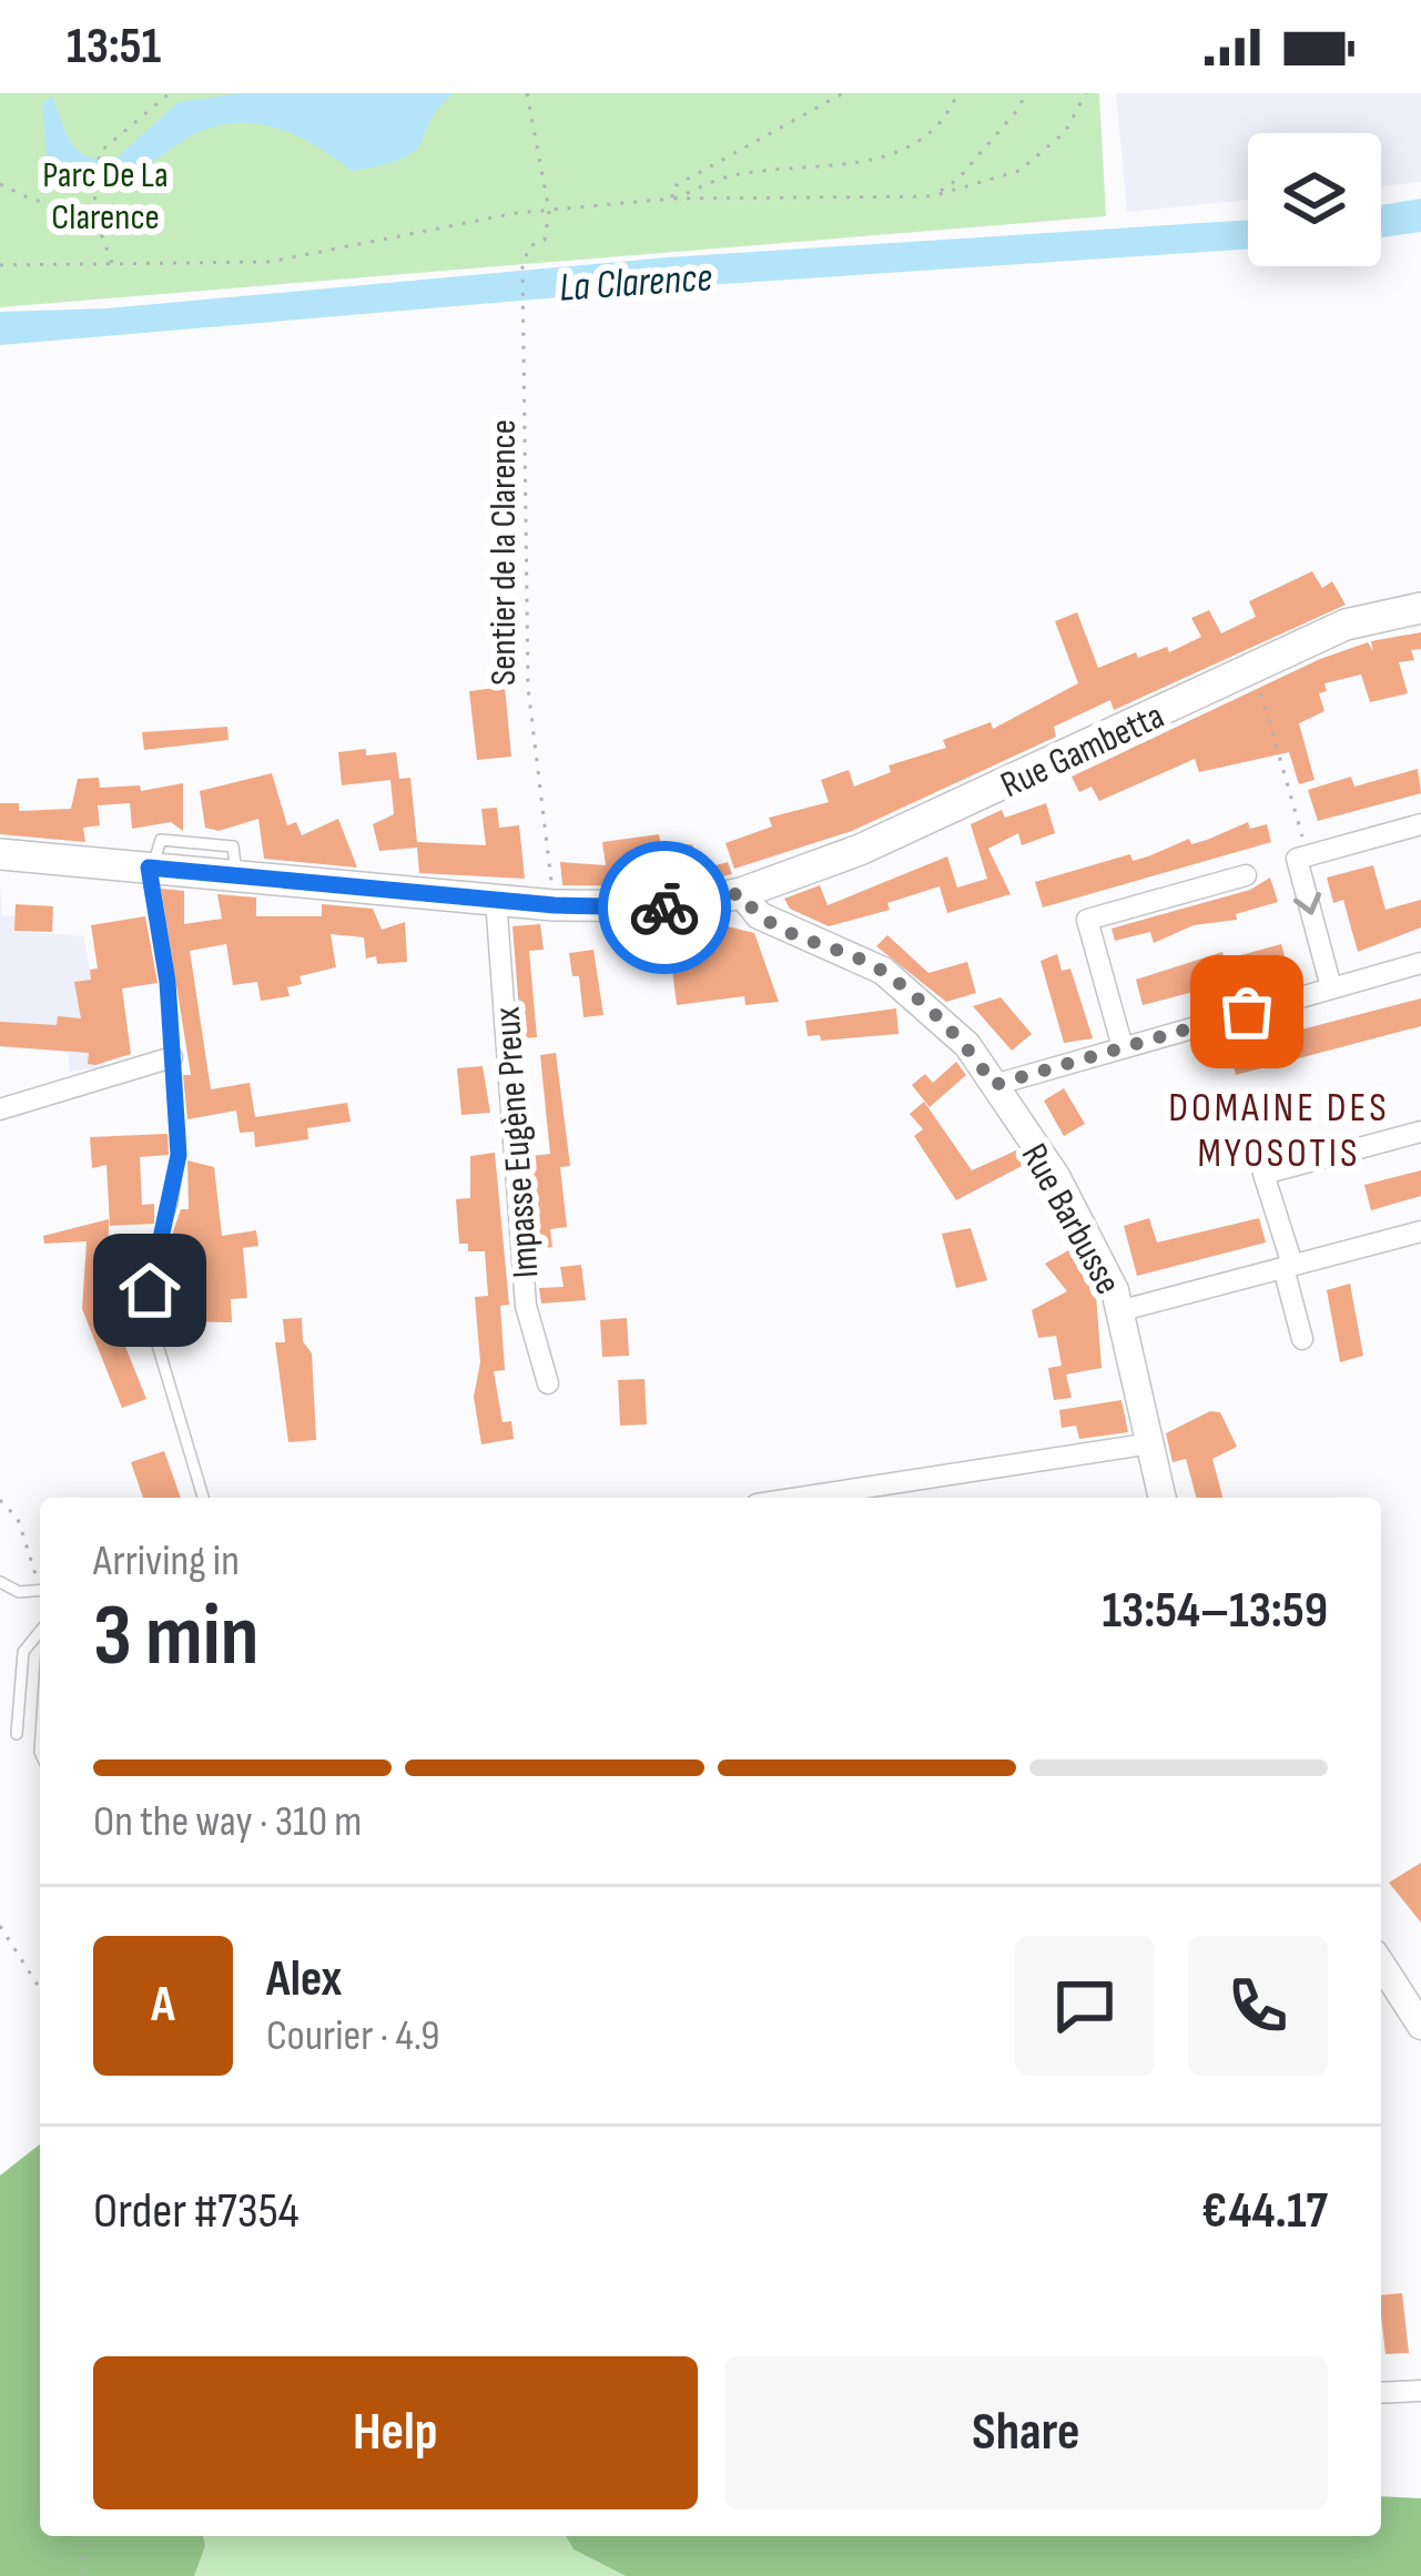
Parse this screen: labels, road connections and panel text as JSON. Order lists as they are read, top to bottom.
{
  "streets": {
    "main road": ["Rue Gambetta"],
    "street": ["Impasse Eugène Preux", "Rue Barbusse"],
    "path": ["Sentier de la Clarence"]
  },
  "crossings": [
    ["Sentier de la Clarence", "Rue Gambetta"],
    ["Rue Gambetta", "Impasse Eugène Preux"],
    ["Rue Gambetta", "Rue Barbusse"]
  ],
  "districts": ["DOMAINE DES MYOSOTIS"],
  "water": ["La Clarence"],
  "parks": ["Parc De La Clarence"],
  "page": {
    "status": "13:51",
    "heading": ["3 min", "Arriving in", "13:54–13:59"],
    "panel": [
      "Alex",
      "Courier · 4.9",
      "Order #7354",
      "€44.17"
    ],
    "bar": "On the way · 310 m",
    "round": "A",
    "buttons": ["Help", "Share"]
  }
}
